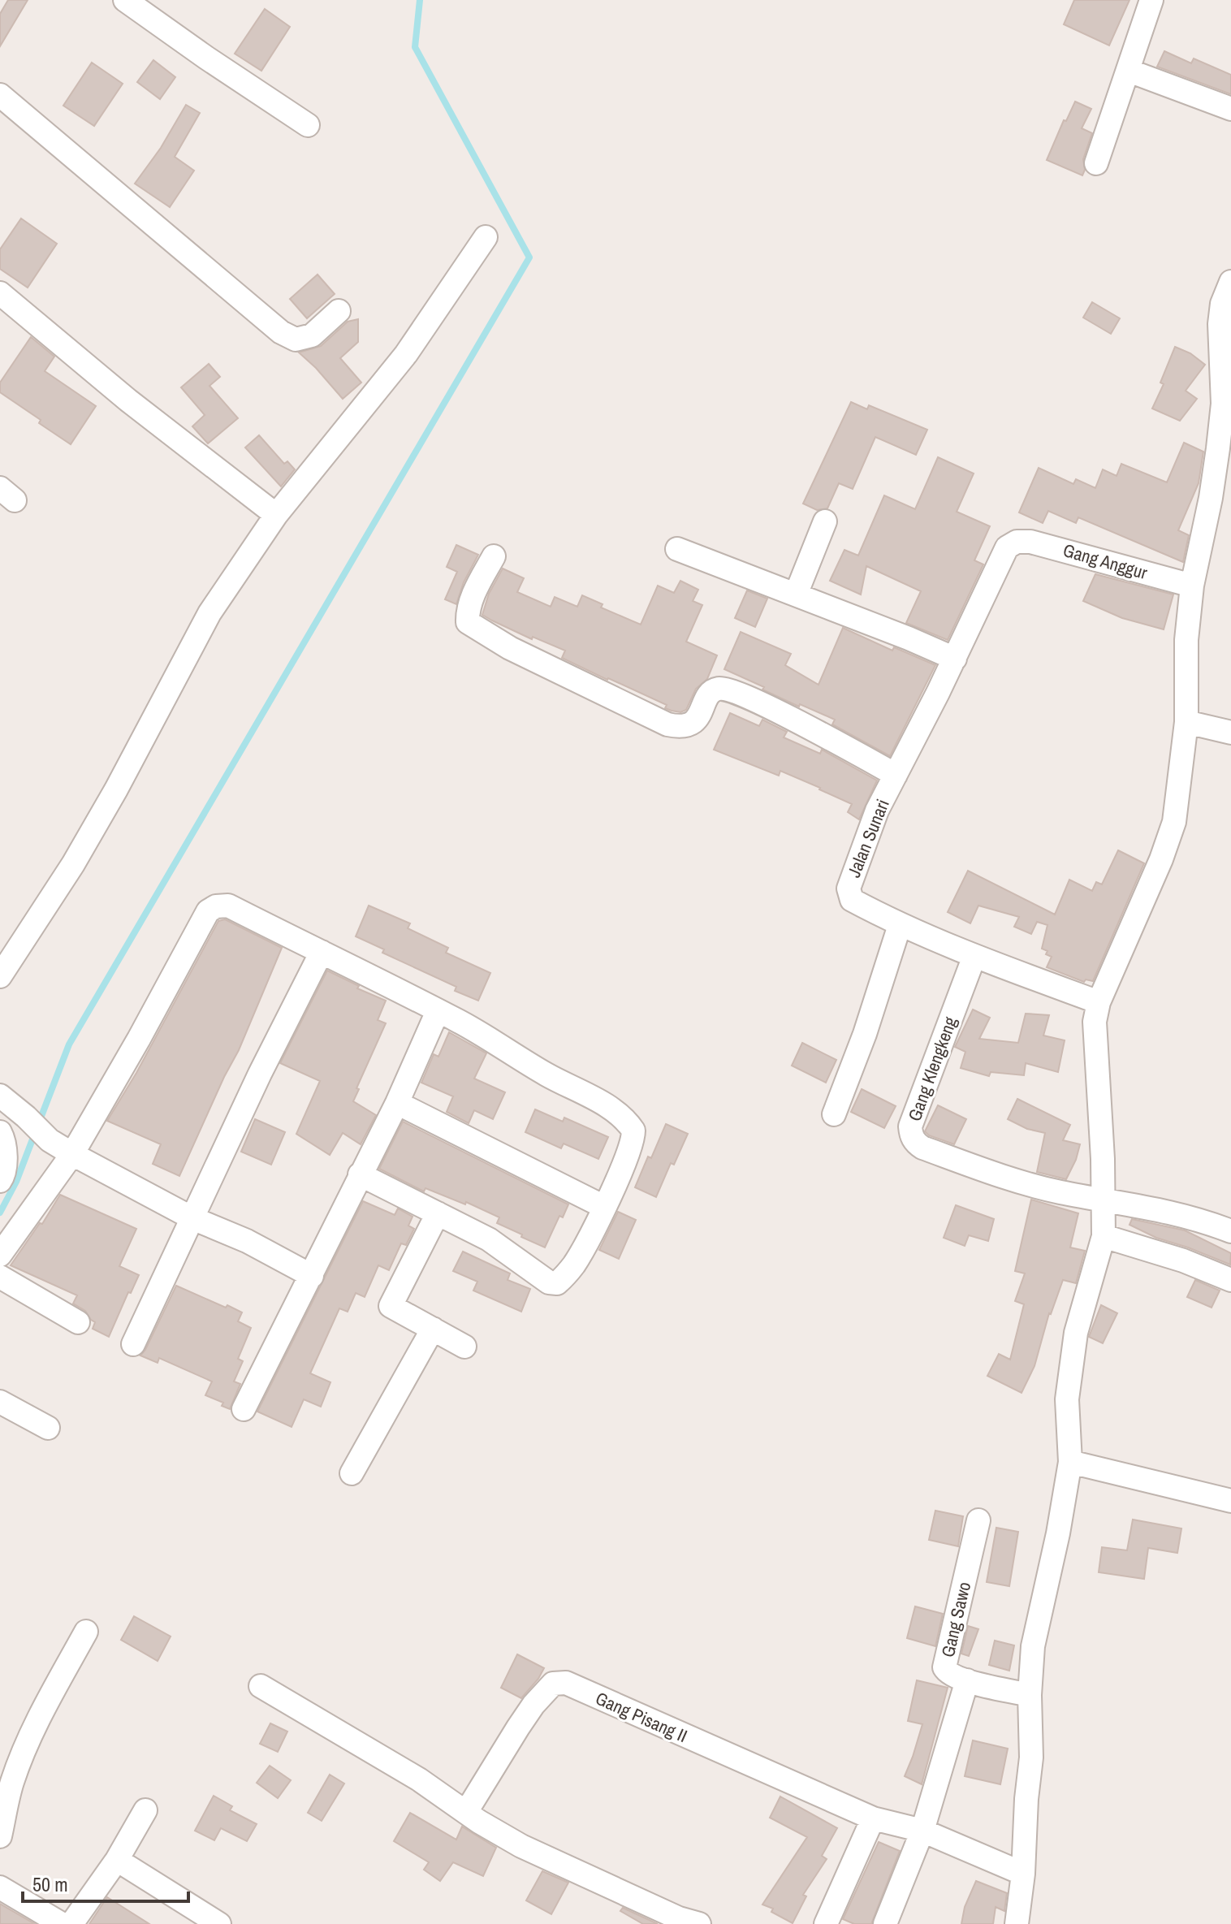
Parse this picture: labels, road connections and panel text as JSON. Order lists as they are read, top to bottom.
{
  "streets": {
    "street": [
      "Gang Anggur",
      "Jalan Sunari",
      "Gang Klengkeng",
      "Gang Sawo",
      "Gang Pisang II"
    ]
  },
  "crossings": [
    ["Gang Anggur", "Jalan Sunari"],
    ["Jalan Sunari", "Gang Klengkeng"]
  ],
  "scale_bar": "50 m"
}
